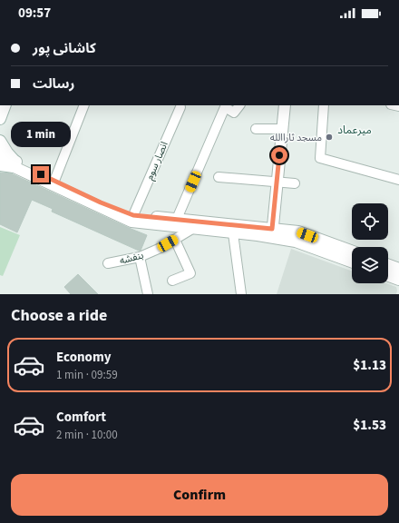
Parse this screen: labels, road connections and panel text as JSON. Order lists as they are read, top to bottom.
{
  "streets": {
    "street": ["انصار سوم", "بنفشه"]
  },
  "districts": ["میرعماد"],
  "places": ["مسجد ثاراالله"],
  "page": {
    "status": "09:57",
    "banner": ["کاشانی پور", "رسالت"],
    "bubble": "1 min",
    "heading": "Choose a ride",
    "list": [
      {
        "name": "Economy",
        "note": "1 min · 09:59",
        "value": "$1.13"
      },
      {
        "name": "Comfort",
        "note": "2 min · 10:00",
        "value": "$1.53"
      }
    ],
    "buttons": "Confirm"
  }
}
